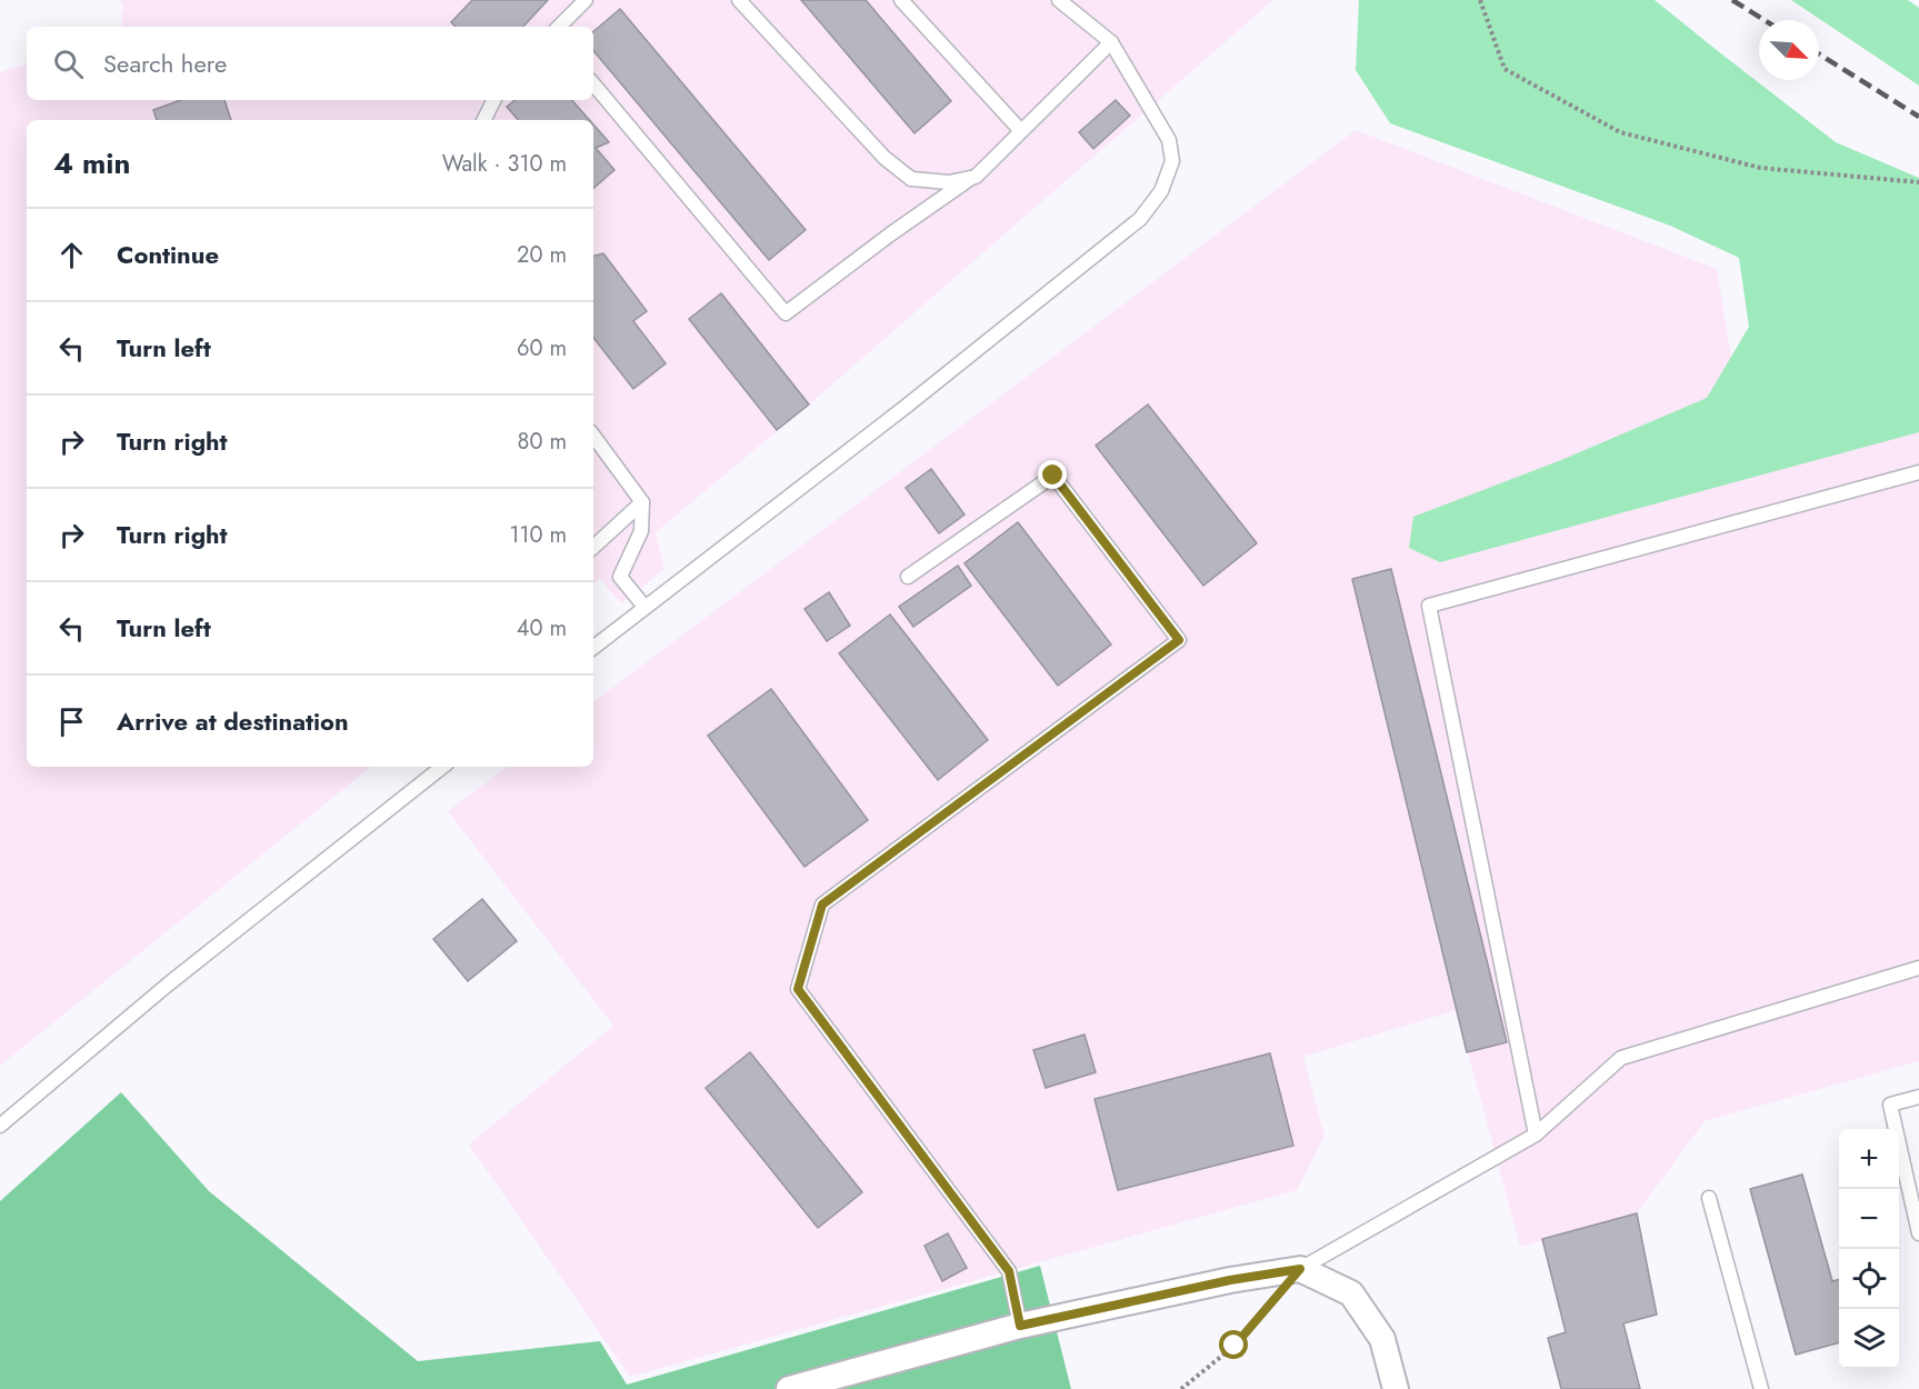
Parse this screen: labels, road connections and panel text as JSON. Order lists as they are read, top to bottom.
{
  "north": "bottom right",
  "page": {
    "search": "Search here",
    "heading": ["4 min", "Walk · 310 m"],
    "list": [
      ["Continue", "20 m"],
      ["Turn left", "60 m"],
      ["Turn right", "80 m"],
      ["Turn right", "110 m"],
      ["Turn left", "40 m"],
      "Arrive at destination"
    ],
    "map_buttons": ["+", "−"]
  }
}
